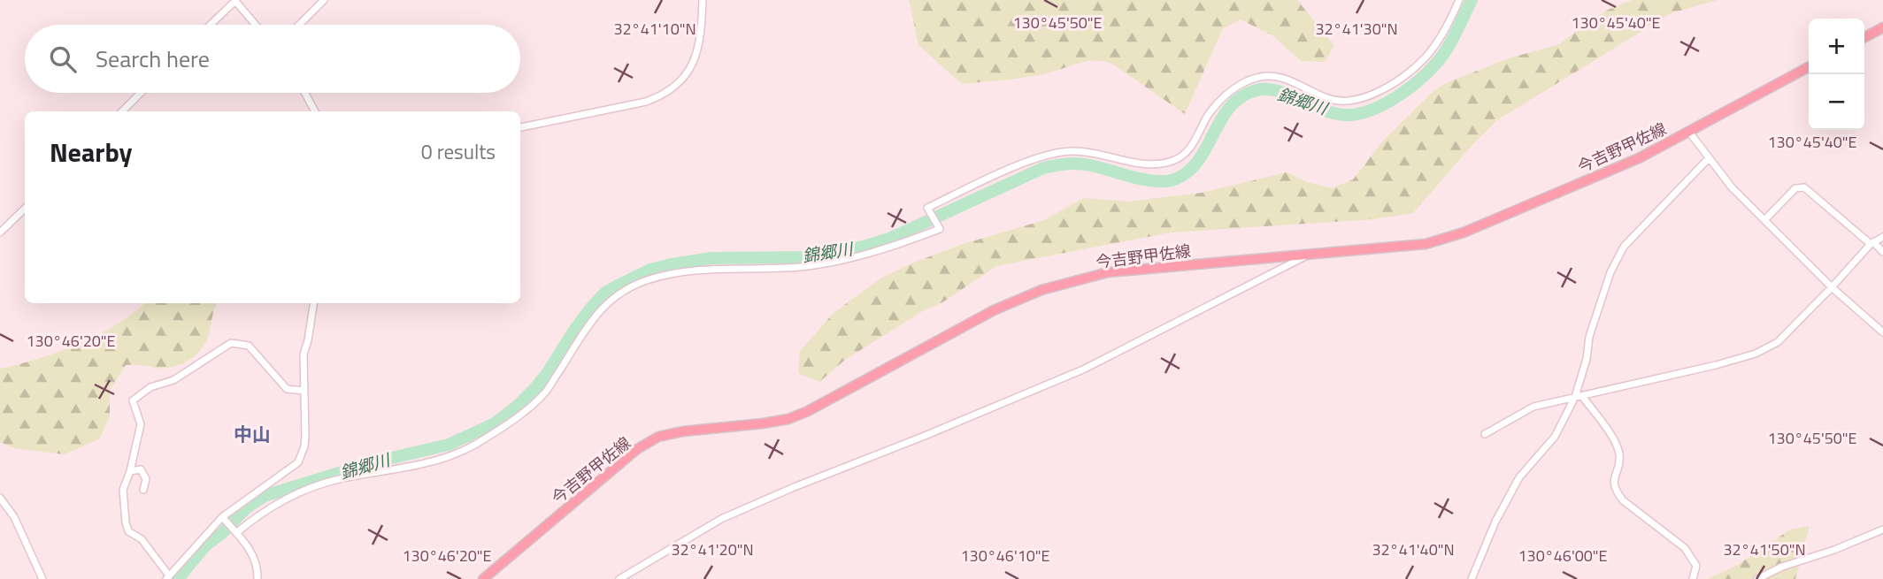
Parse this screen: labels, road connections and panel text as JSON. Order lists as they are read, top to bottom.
{
  "streets": {
    "main road": ["今吉野甲佐線"]
  },
  "districts": ["中山"],
  "water": ["錦郷川"],
  "page": {
    "map_buttons": ["+", "−"],
    "search": "Search here",
    "heading": ["Nearby", "0 results"]
  },
  "coordinates": [
    "130°45'40\"E",
    "130°45'50\"E",
    "32°41'10\"N",
    "32°41'30\"N",
    "130°46'20\"E",
    "32°41'20\"N",
    "32°41'40\"N",
    "32°41'50\"N",
    "130°46'10\"E",
    "130°46'00\"E"
  ]
}
